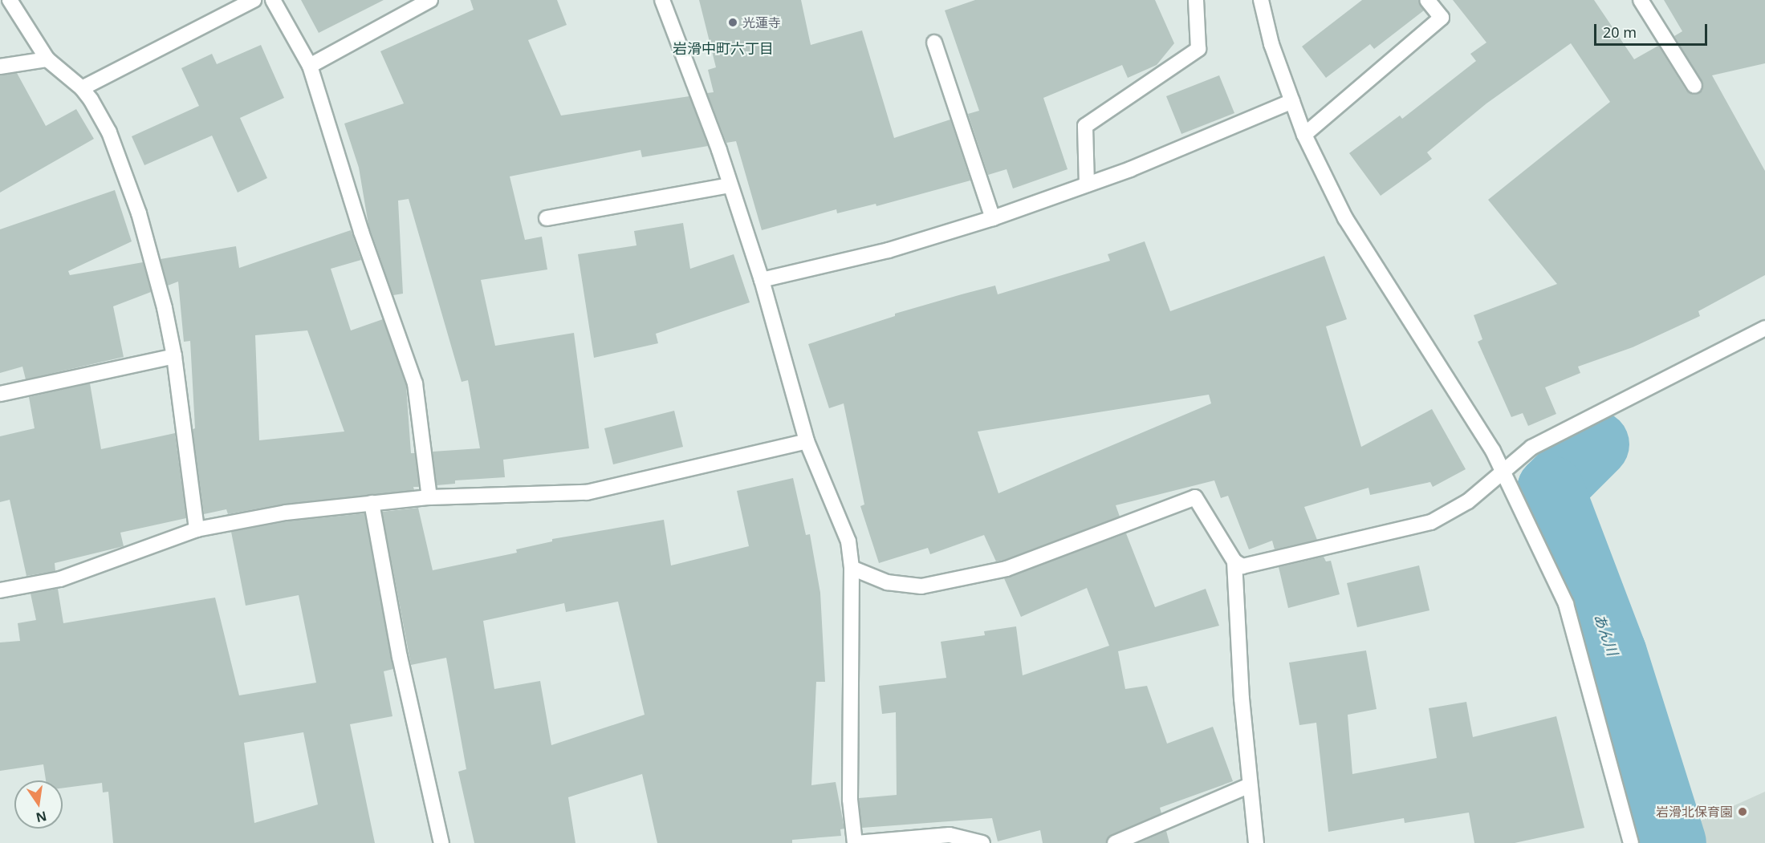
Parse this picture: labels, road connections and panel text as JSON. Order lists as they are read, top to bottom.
{
  "districts": ["岩滑中町六丁目"],
  "water": ["あん川"],
  "places": ["光蓮寺", "岩滑北保育園"],
  "scale_bar": "20 m",
  "north": "bottom"
}
